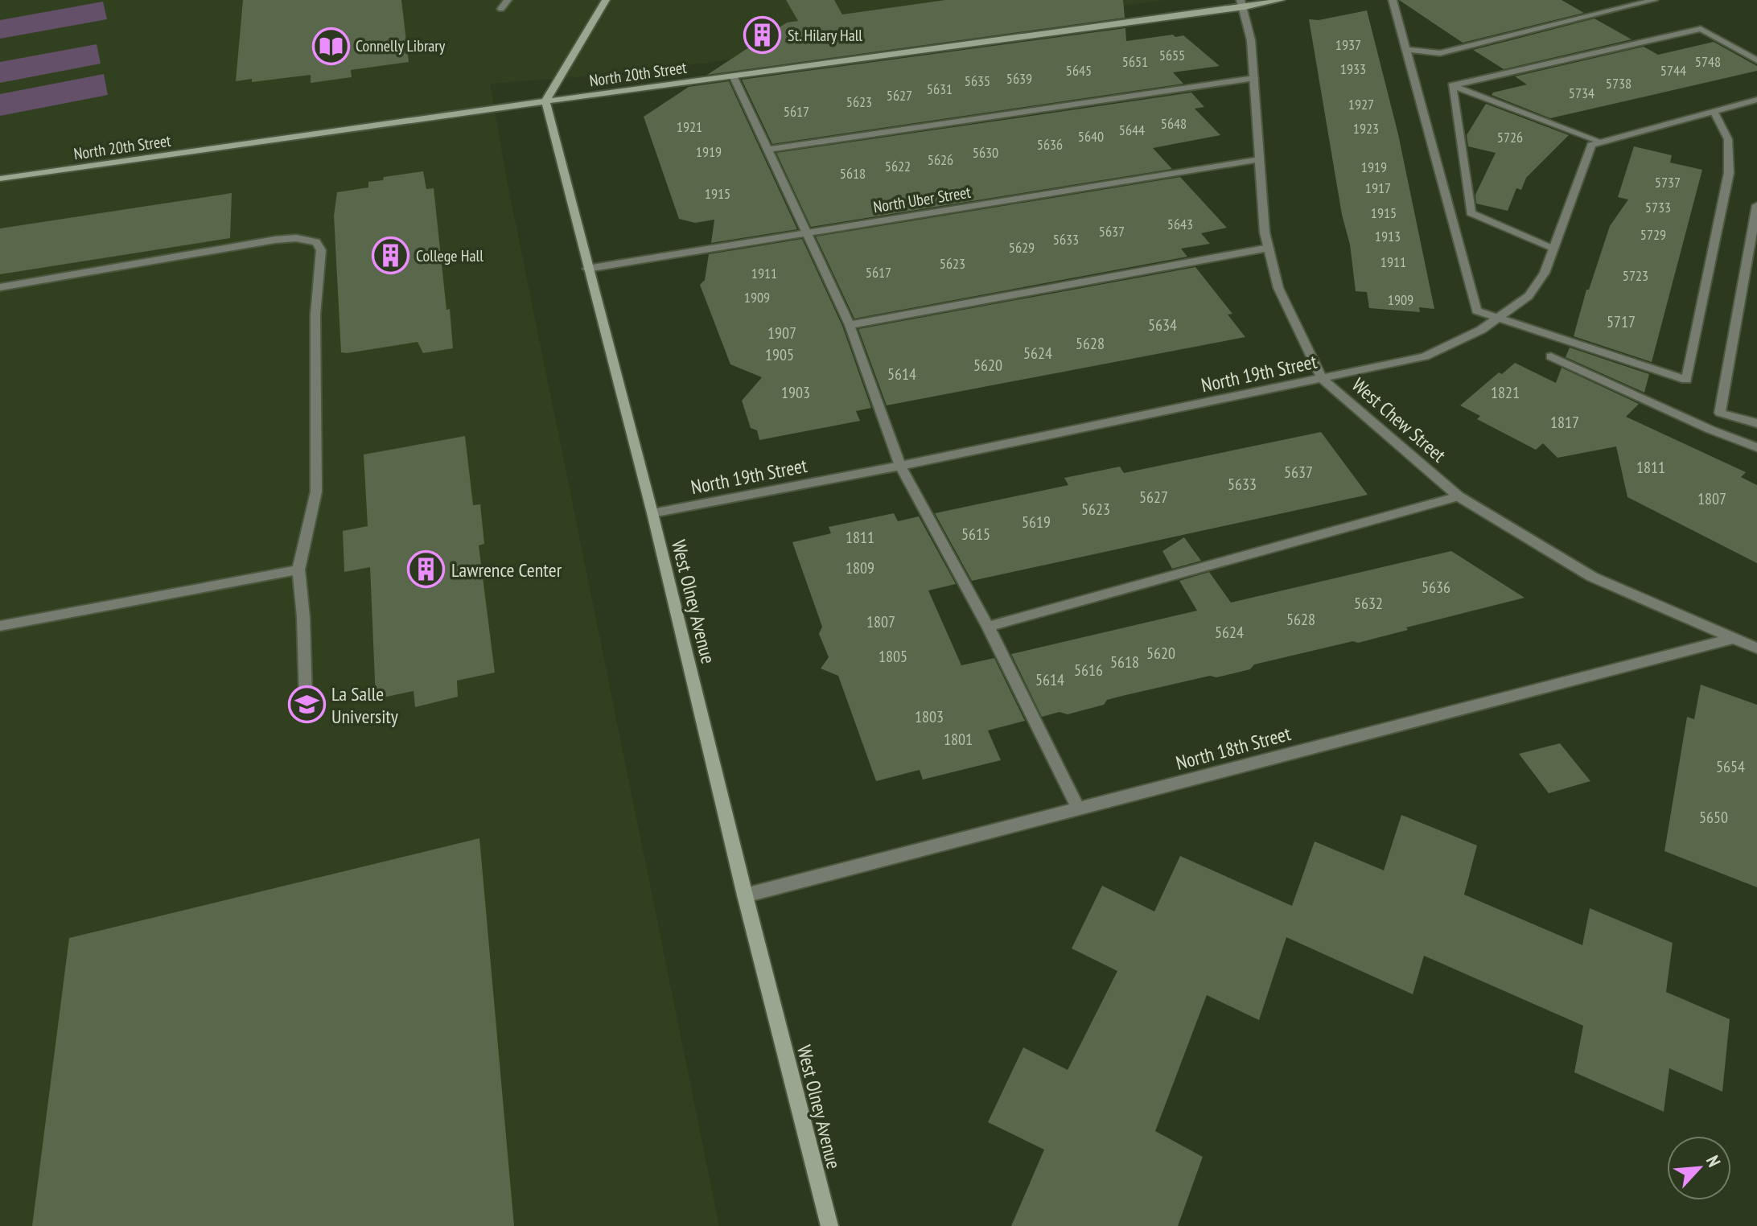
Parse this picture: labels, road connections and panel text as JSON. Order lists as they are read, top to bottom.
{
  "streets": {
    "street": [
      "North 20th Street",
      "North Uber Street",
      "North 19th Street",
      "West Chew Street",
      "West Olney Avenue",
      "North 18th Street"
    ]
  },
  "crossings": [
    ["North 20th Street", "West Chew Street"],
    ["North 20th Street", "West Olney Avenue"],
    ["North Uber Street", "West Chew Street"],
    ["North Uber Street", "West Olney Avenue"],
    ["North 19th Street", "West Chew Street"],
    ["North 19th Street", "West Olney Avenue"],
    ["West Chew Street", "North 18th Street"],
    ["West Olney Avenue", "North 18th Street"]
  ],
  "places": {
    "building": ["St. Hilary Hall", "College Hall", "Lawrence Center"],
    "library": ["Connelly Library"],
    "school or university": ["La Salle University"]
  },
  "house_numbers": [
    "1937",
    "5655",
    "5651",
    "5748",
    "1933",
    "5645",
    "5744",
    "5639",
    "5635",
    "5738",
    "5631",
    "5734",
    "5627",
    "5623",
    "1927",
    "5617",
    "5648",
    "1921",
    "1923",
    "5644",
    "5640",
    "5726",
    "5636",
    "1919",
    "5630",
    "5626",
    "5622",
    "1919",
    "5618",
    "5737",
    "1917",
    "1915",
    "5733",
    "1915",
    "5643",
    "5637",
    "5729",
    "1913",
    "5633",
    "5629",
    "1911",
    "5623",
    "5617",
    "1911",
    "5723",
    "1909",
    "1909",
    "5717",
    "5634",
    "1907",
    "5628",
    "5624",
    "1905",
    "5620",
    "5614",
    "1903",
    "1821",
    "1817",
    "1811",
    "5637",
    "5633",
    "5627",
    "1807",
    "5623",
    "5619",
    "5615",
    "1811",
    "1809",
    "5636",
    "5632",
    "5628",
    "1807",
    "5624",
    "5620",
    "1805",
    "5618",
    "5616",
    "5614",
    "1803",
    "1801",
    "5654",
    "5650"
  ],
  "north": "top right"
}
